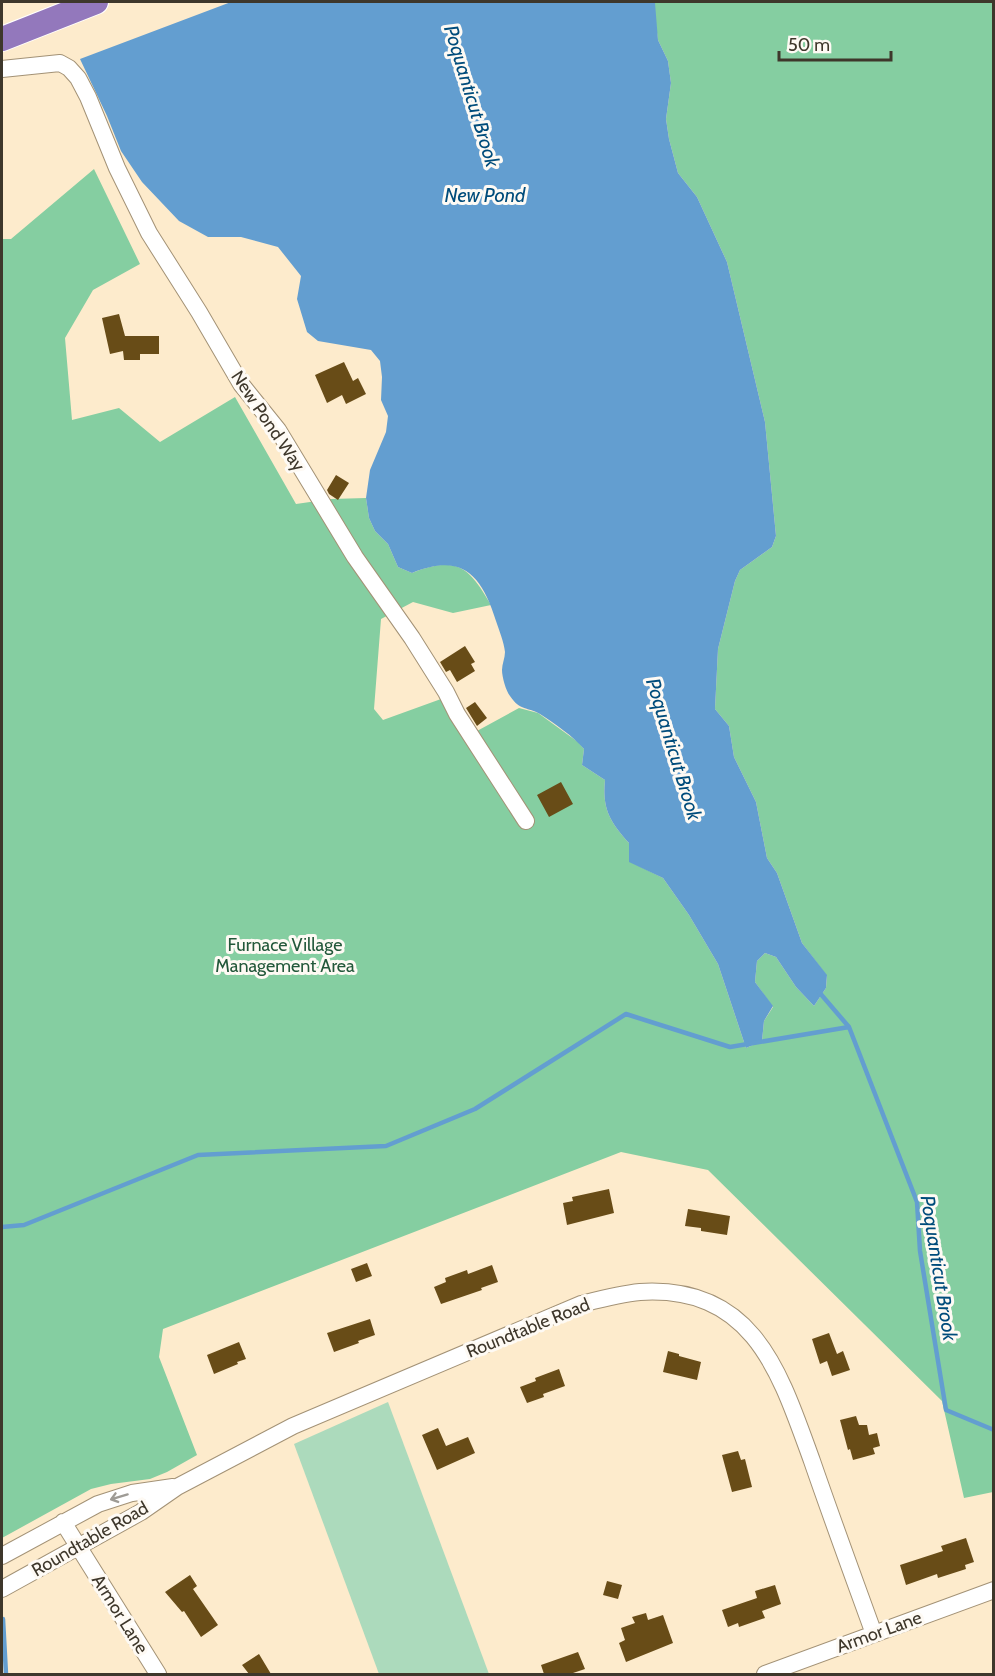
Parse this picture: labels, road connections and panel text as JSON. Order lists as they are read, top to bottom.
{
  "streets": {
    "street": ["New Pond Way", "Roundtable Road", "Armor Lane"]
  },
  "crossings": [
    ["Roundtable Road", "Armor Lane"]
  ],
  "water": ["Poquanticut Brook", "New Pond"],
  "parks": ["Furnace Village Management Area"],
  "scale_bar": "50 m"
}
